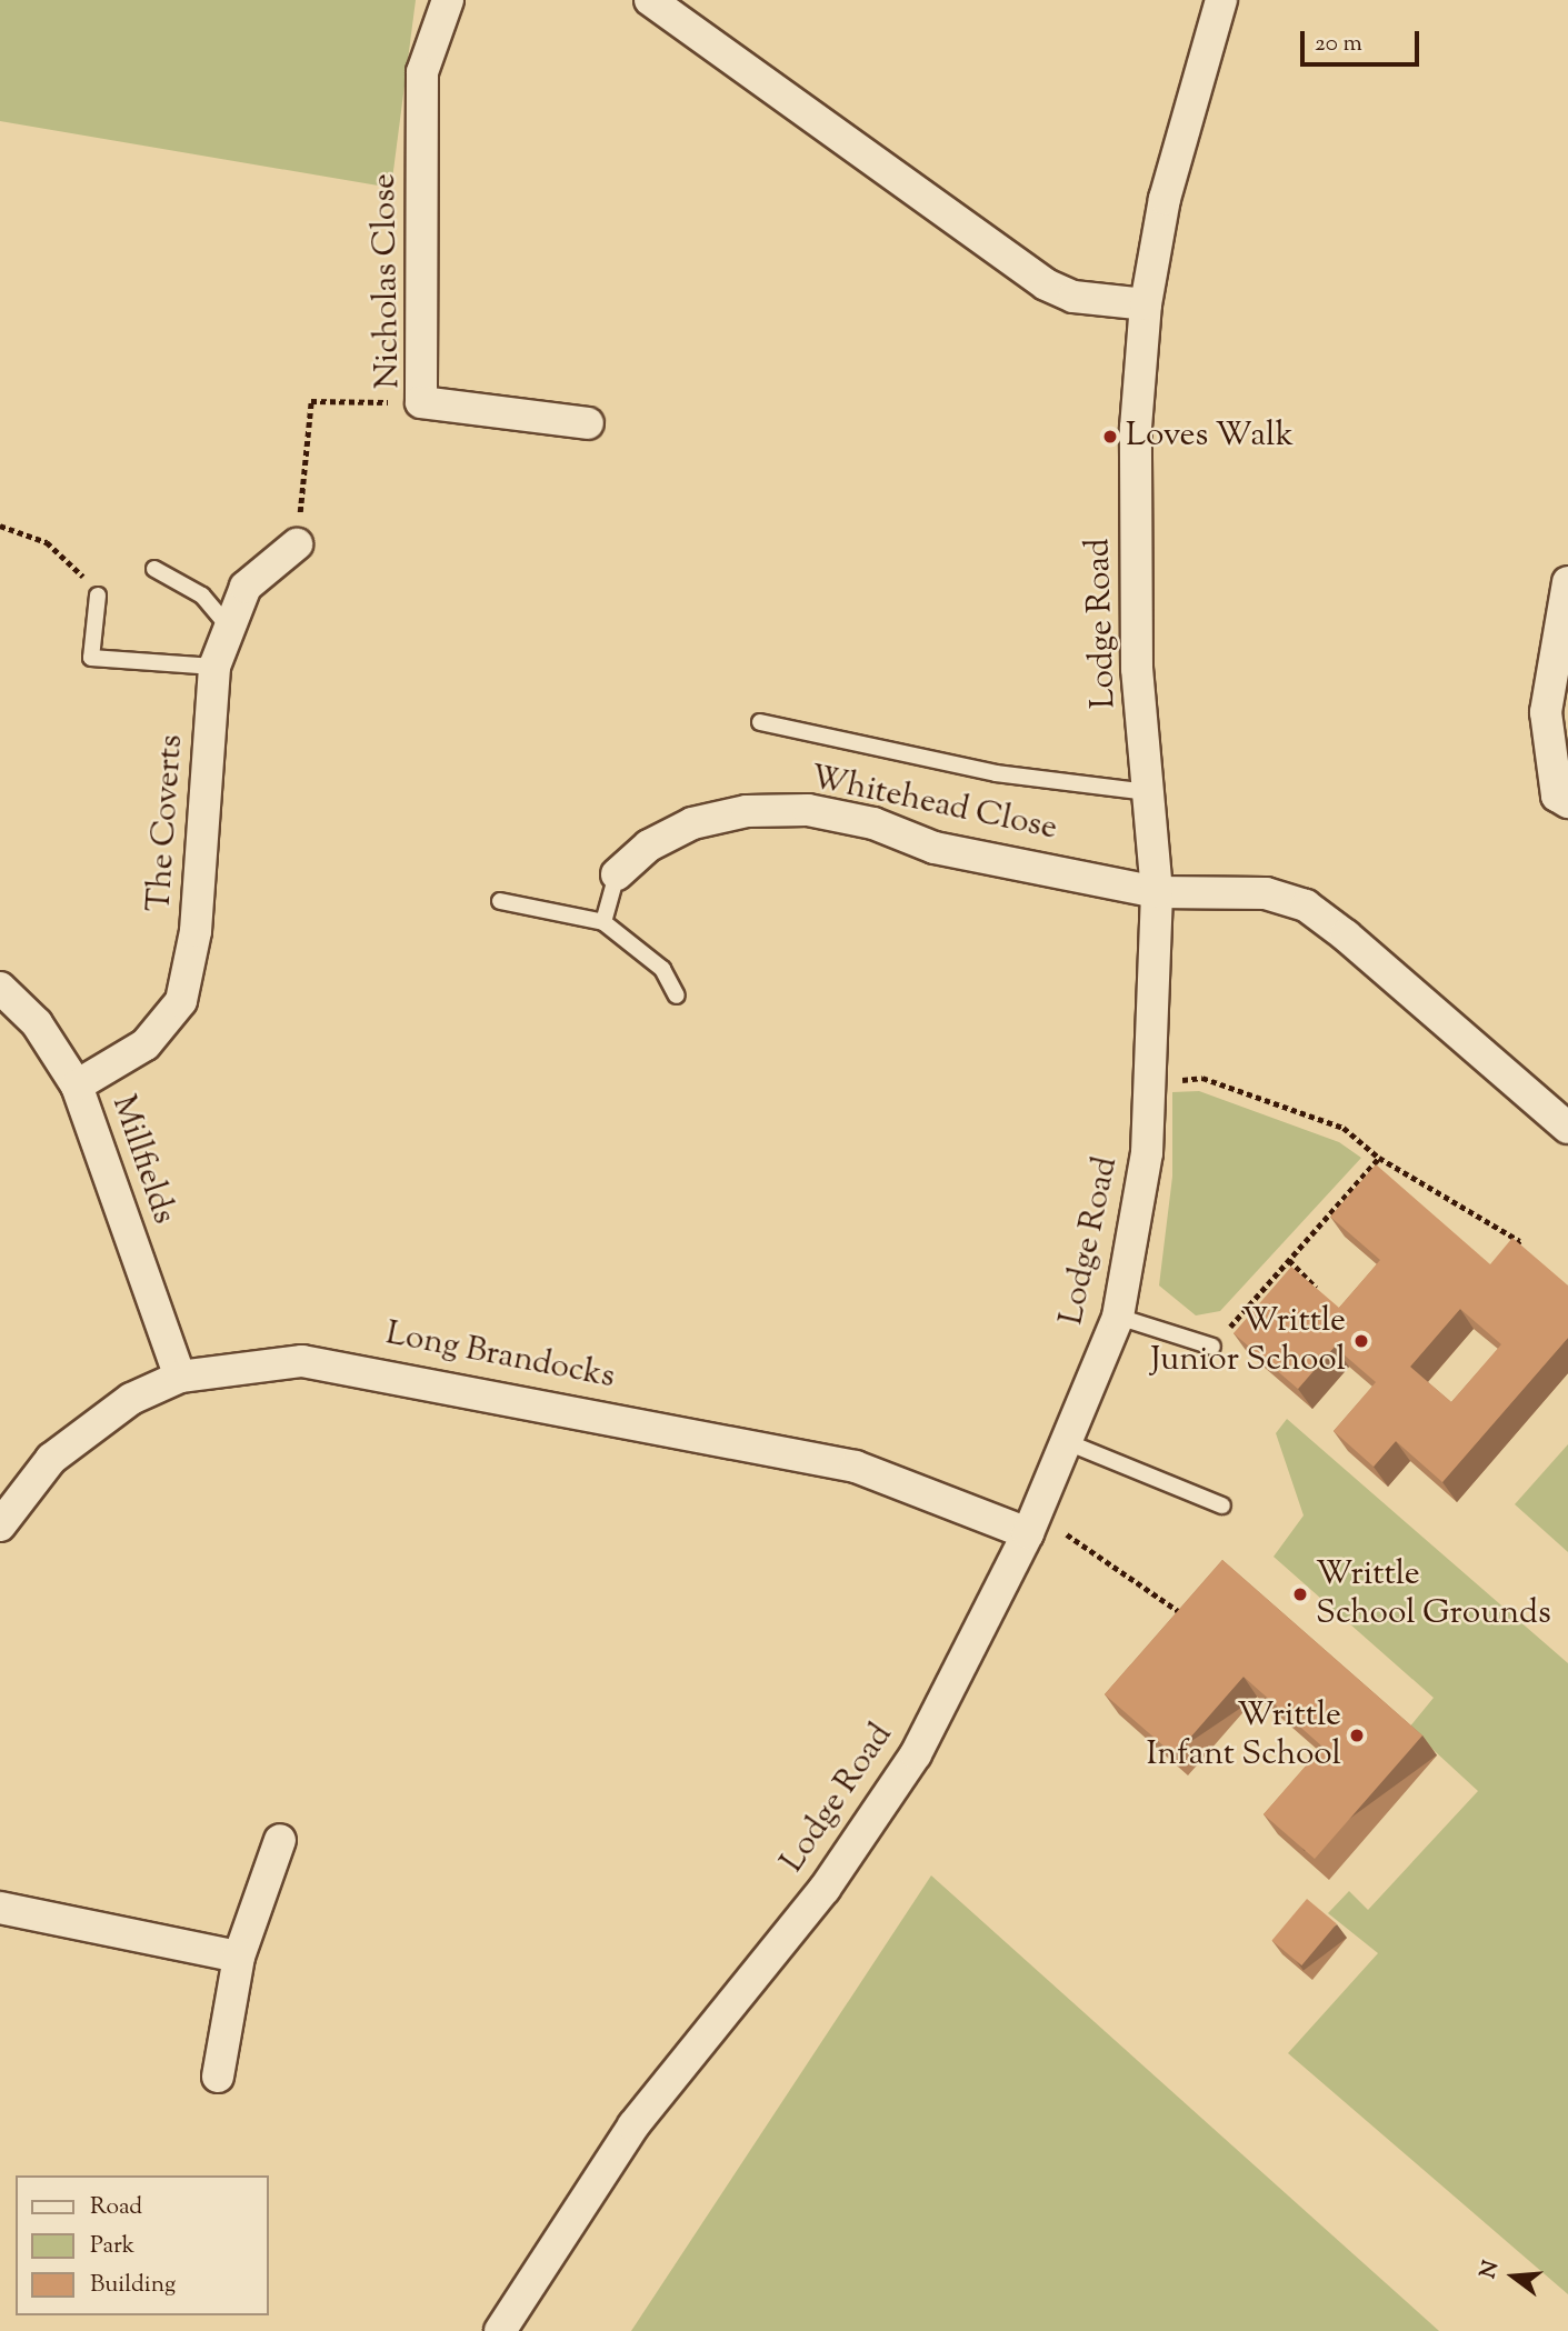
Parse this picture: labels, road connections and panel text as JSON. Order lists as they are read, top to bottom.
{
  "streets": {
    "street": [
      "Nicholas Close",
      "Lodge Road",
      "Whitehead Close",
      "The Coverts",
      "Millfields",
      "Long Brandocks"
    ]
  },
  "crossings": [
    ["Lodge Road", "Whitehead Close"],
    ["Lodge Road", "Long Brandocks"],
    ["The Coverts", "Millfields"],
    ["Millfields", "Long Brandocks"]
  ],
  "places": [
    "Loves Walk",
    "Writtle Junior School",
    "Writtle School Grounds",
    "Writtle Infant School"
  ],
  "legend": ["Road", "Park", "Building"],
  "scale_bar": "20 m",
  "north": "left"
}
